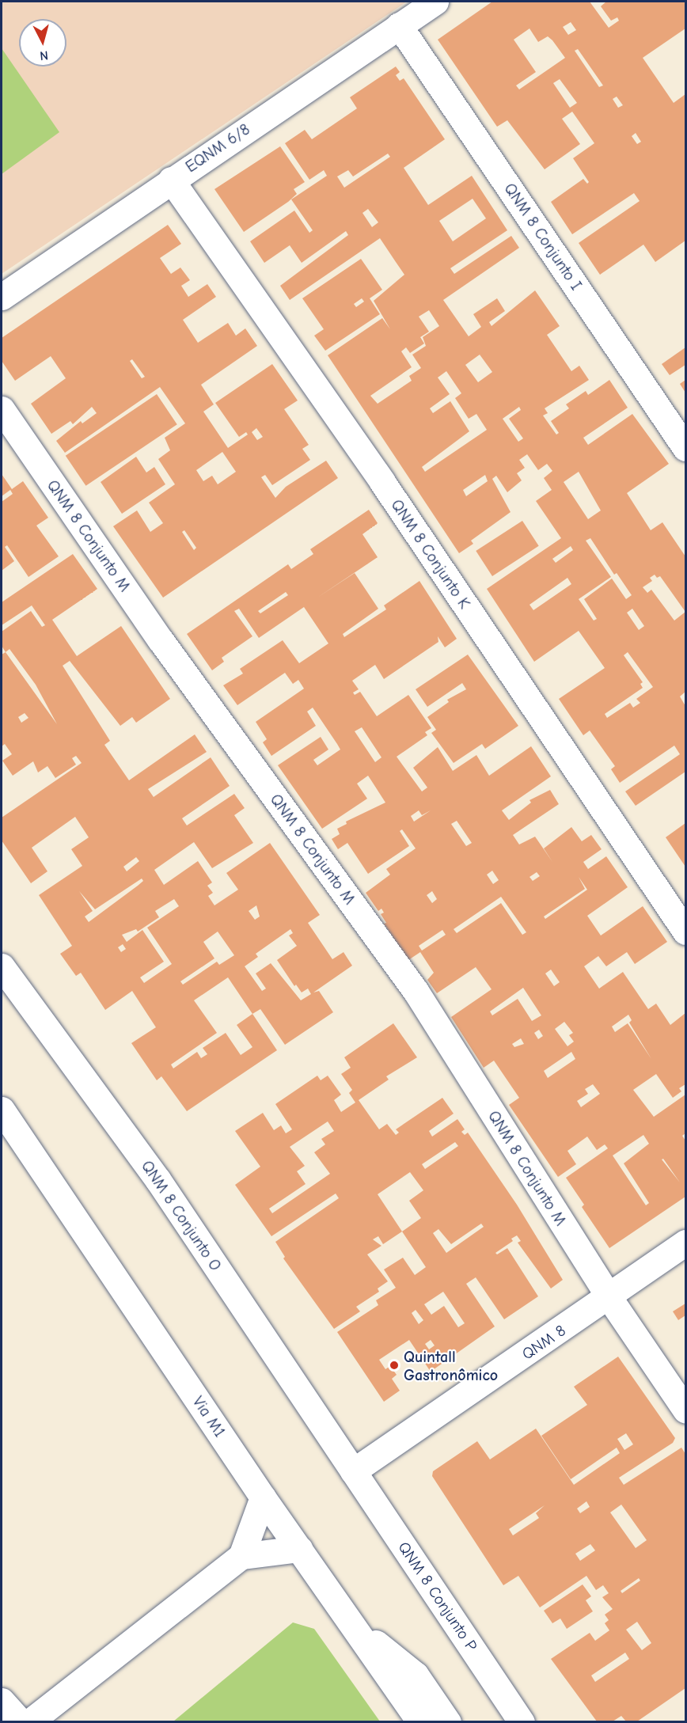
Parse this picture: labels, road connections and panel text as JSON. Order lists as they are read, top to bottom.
{
  "streets": {
    "street": [
      "EQNM 6/8",
      "QNM 8 Conjunto I",
      "QNM 8 Conjunto M",
      "QNM 8 Conjunto K",
      "QNM 8 Conjunto O",
      "QNM 8",
      "Via M1",
      "QNM 8 Conjunto P"
    ]
  },
  "crossings": [
    ["EQNM 6/8", "QNM 8 Conjunto I"],
    ["EQNM 6/8", "QNM 8 Conjunto K"],
    ["QNM 8 Conjunto M", "QNM 8"],
    ["QNM 8 Conjunto O", "QNM 8"],
    ["QNM 8 Conjunto O", "QNM 8 Conjunto P"],
    ["QNM 8", "QNM 8 Conjunto P"]
  ],
  "places": ["Quintall Gastronômico"],
  "north": "bottom"
}
